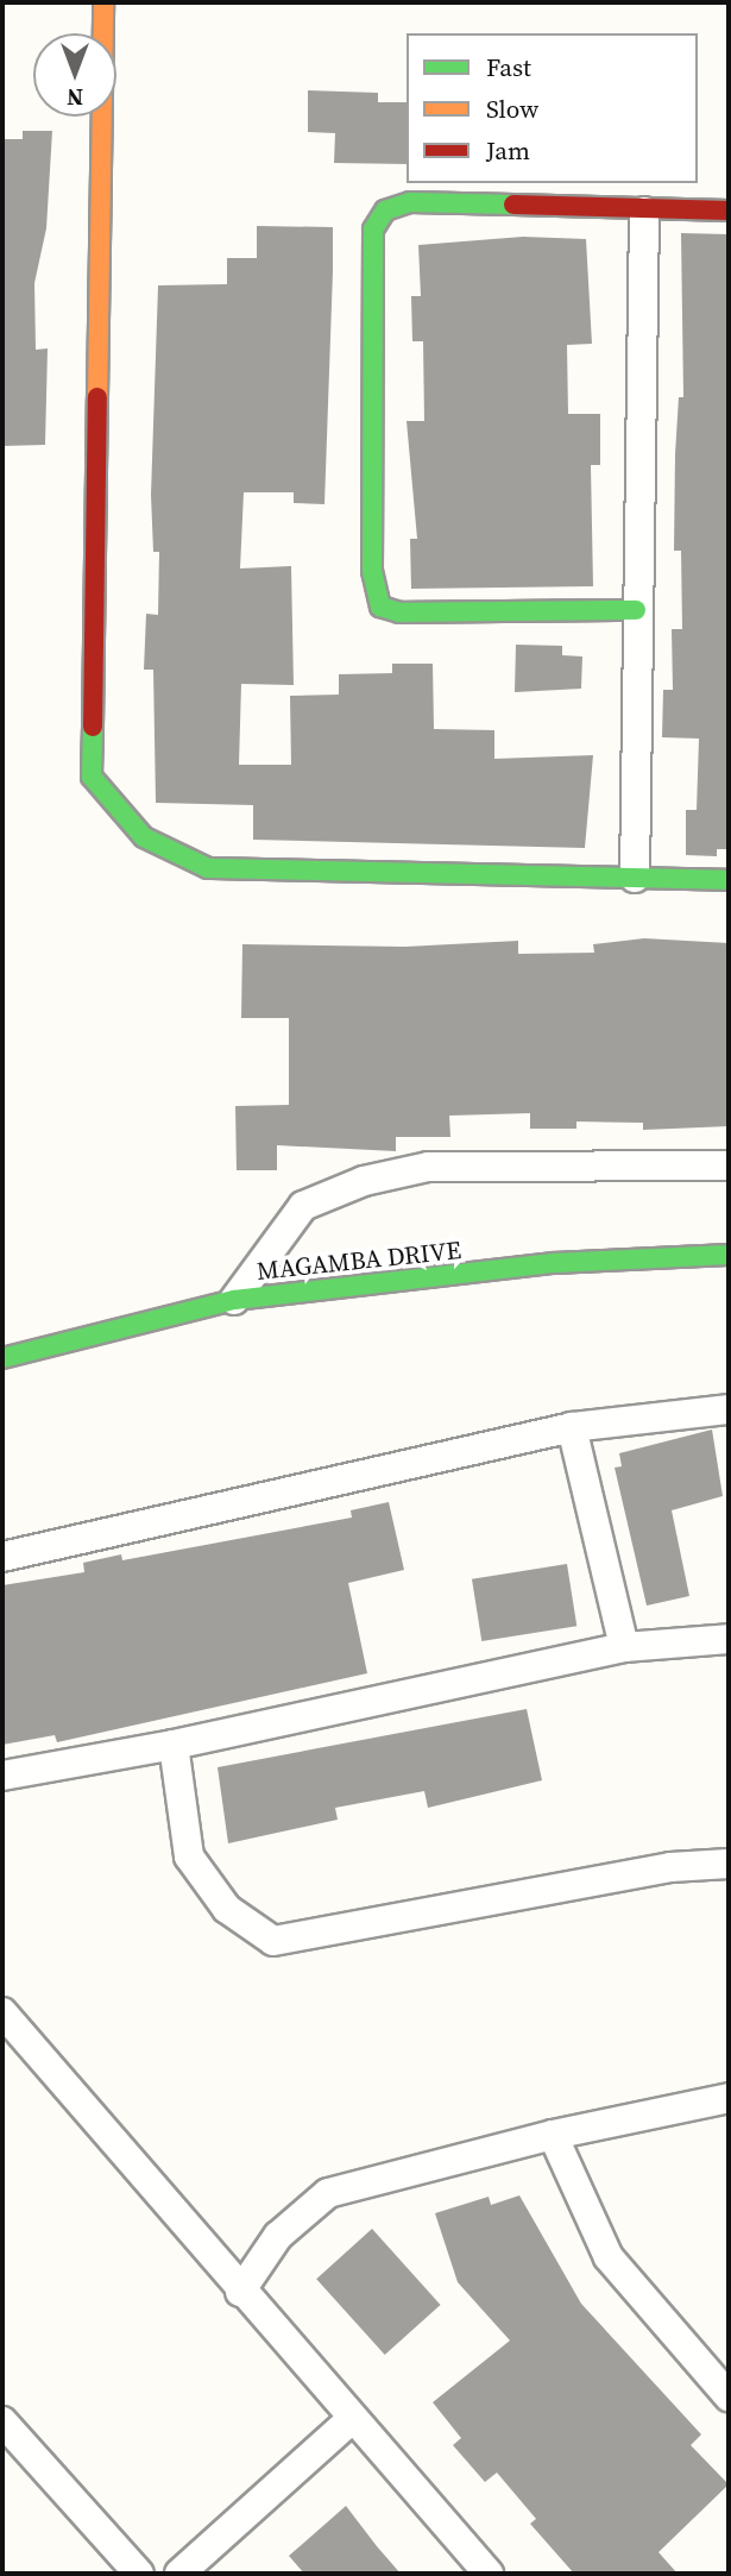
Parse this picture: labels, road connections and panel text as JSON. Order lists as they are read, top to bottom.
{
  "streets": {
    "street": ["MAGAMBA DRIVE"]
  },
  "legend": ["Fast", "Slow", "Jam"],
  "north": "bottom"
}
